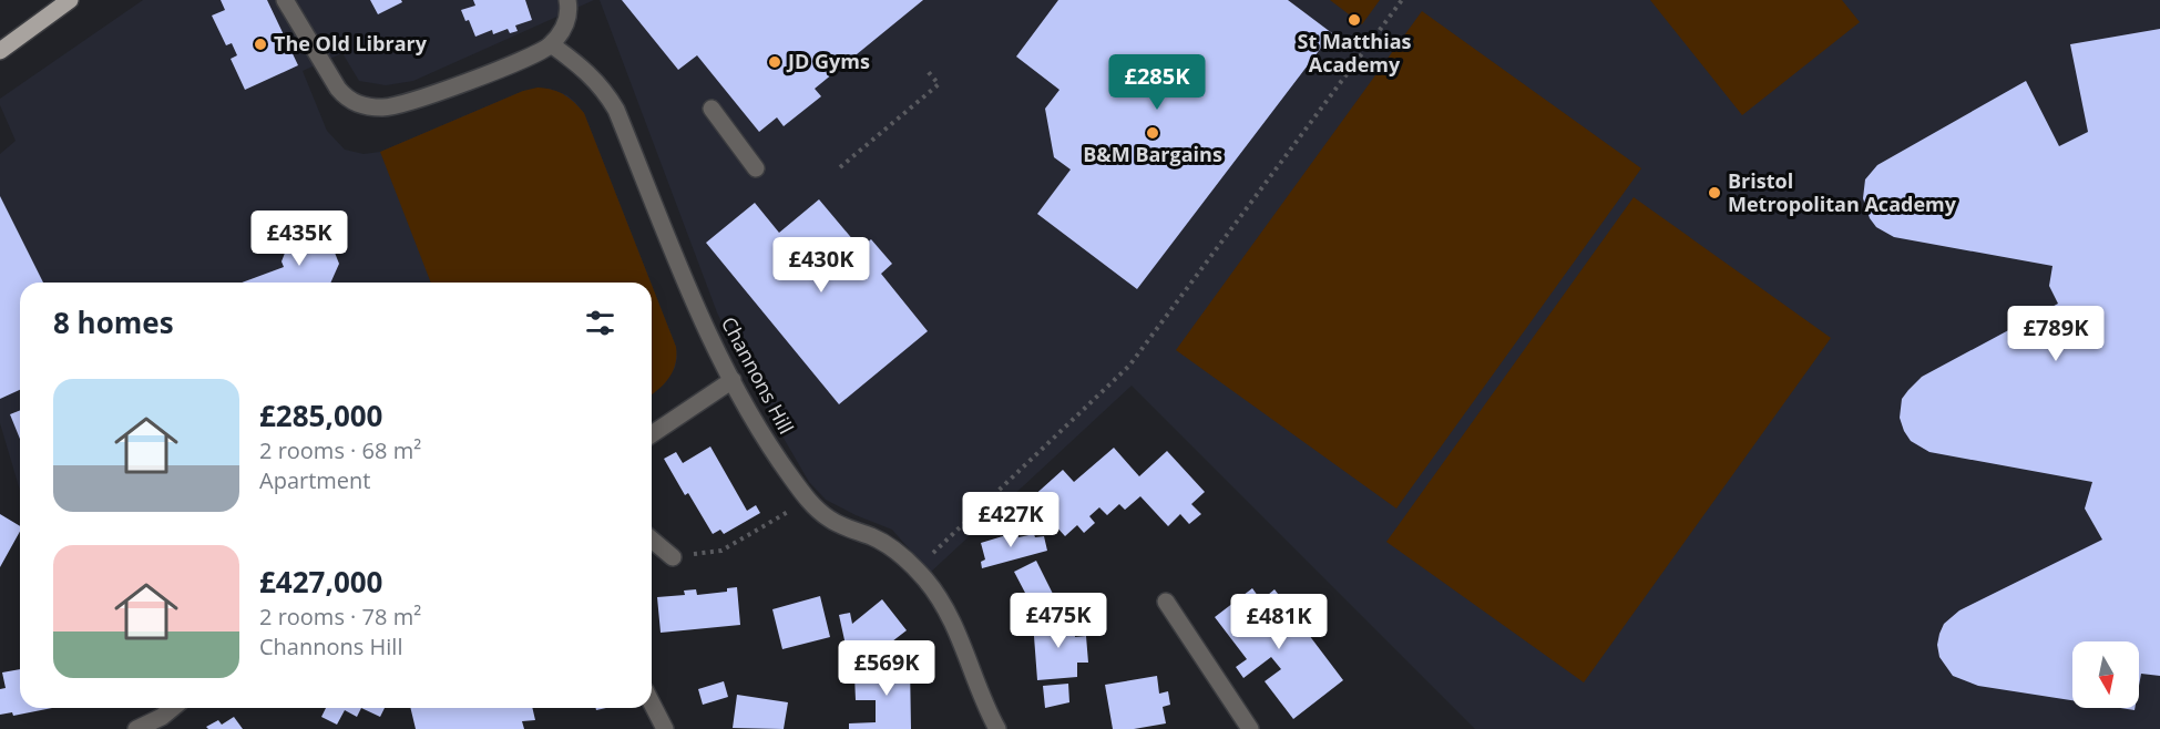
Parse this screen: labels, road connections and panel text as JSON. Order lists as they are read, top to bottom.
{
  "streets": {
    "street": ["Channons Hill"]
  },
  "places": [
    "St Matthias Academy",
    "The Old Library",
    "JD Gyms",
    "B&M Bargains",
    "Bristol Metropolitan Academy"
  ],
  "north": "bottom",
  "page": {
    "price": [
      "£285K",
      "£435K",
      "£430K",
      "£789K",
      "£427K",
      "£475K",
      "£481K",
      "£569K"
    ],
    "heading": "8 homes",
    "list": [
      {
        "name": "£285,000",
        "note": "2 rooms · 68 m² · Apartment"
      },
      {
        "name": "£427,000",
        "note": "2 rooms · 78 m² · Channons Hill"
      }
    ]
  }
}
